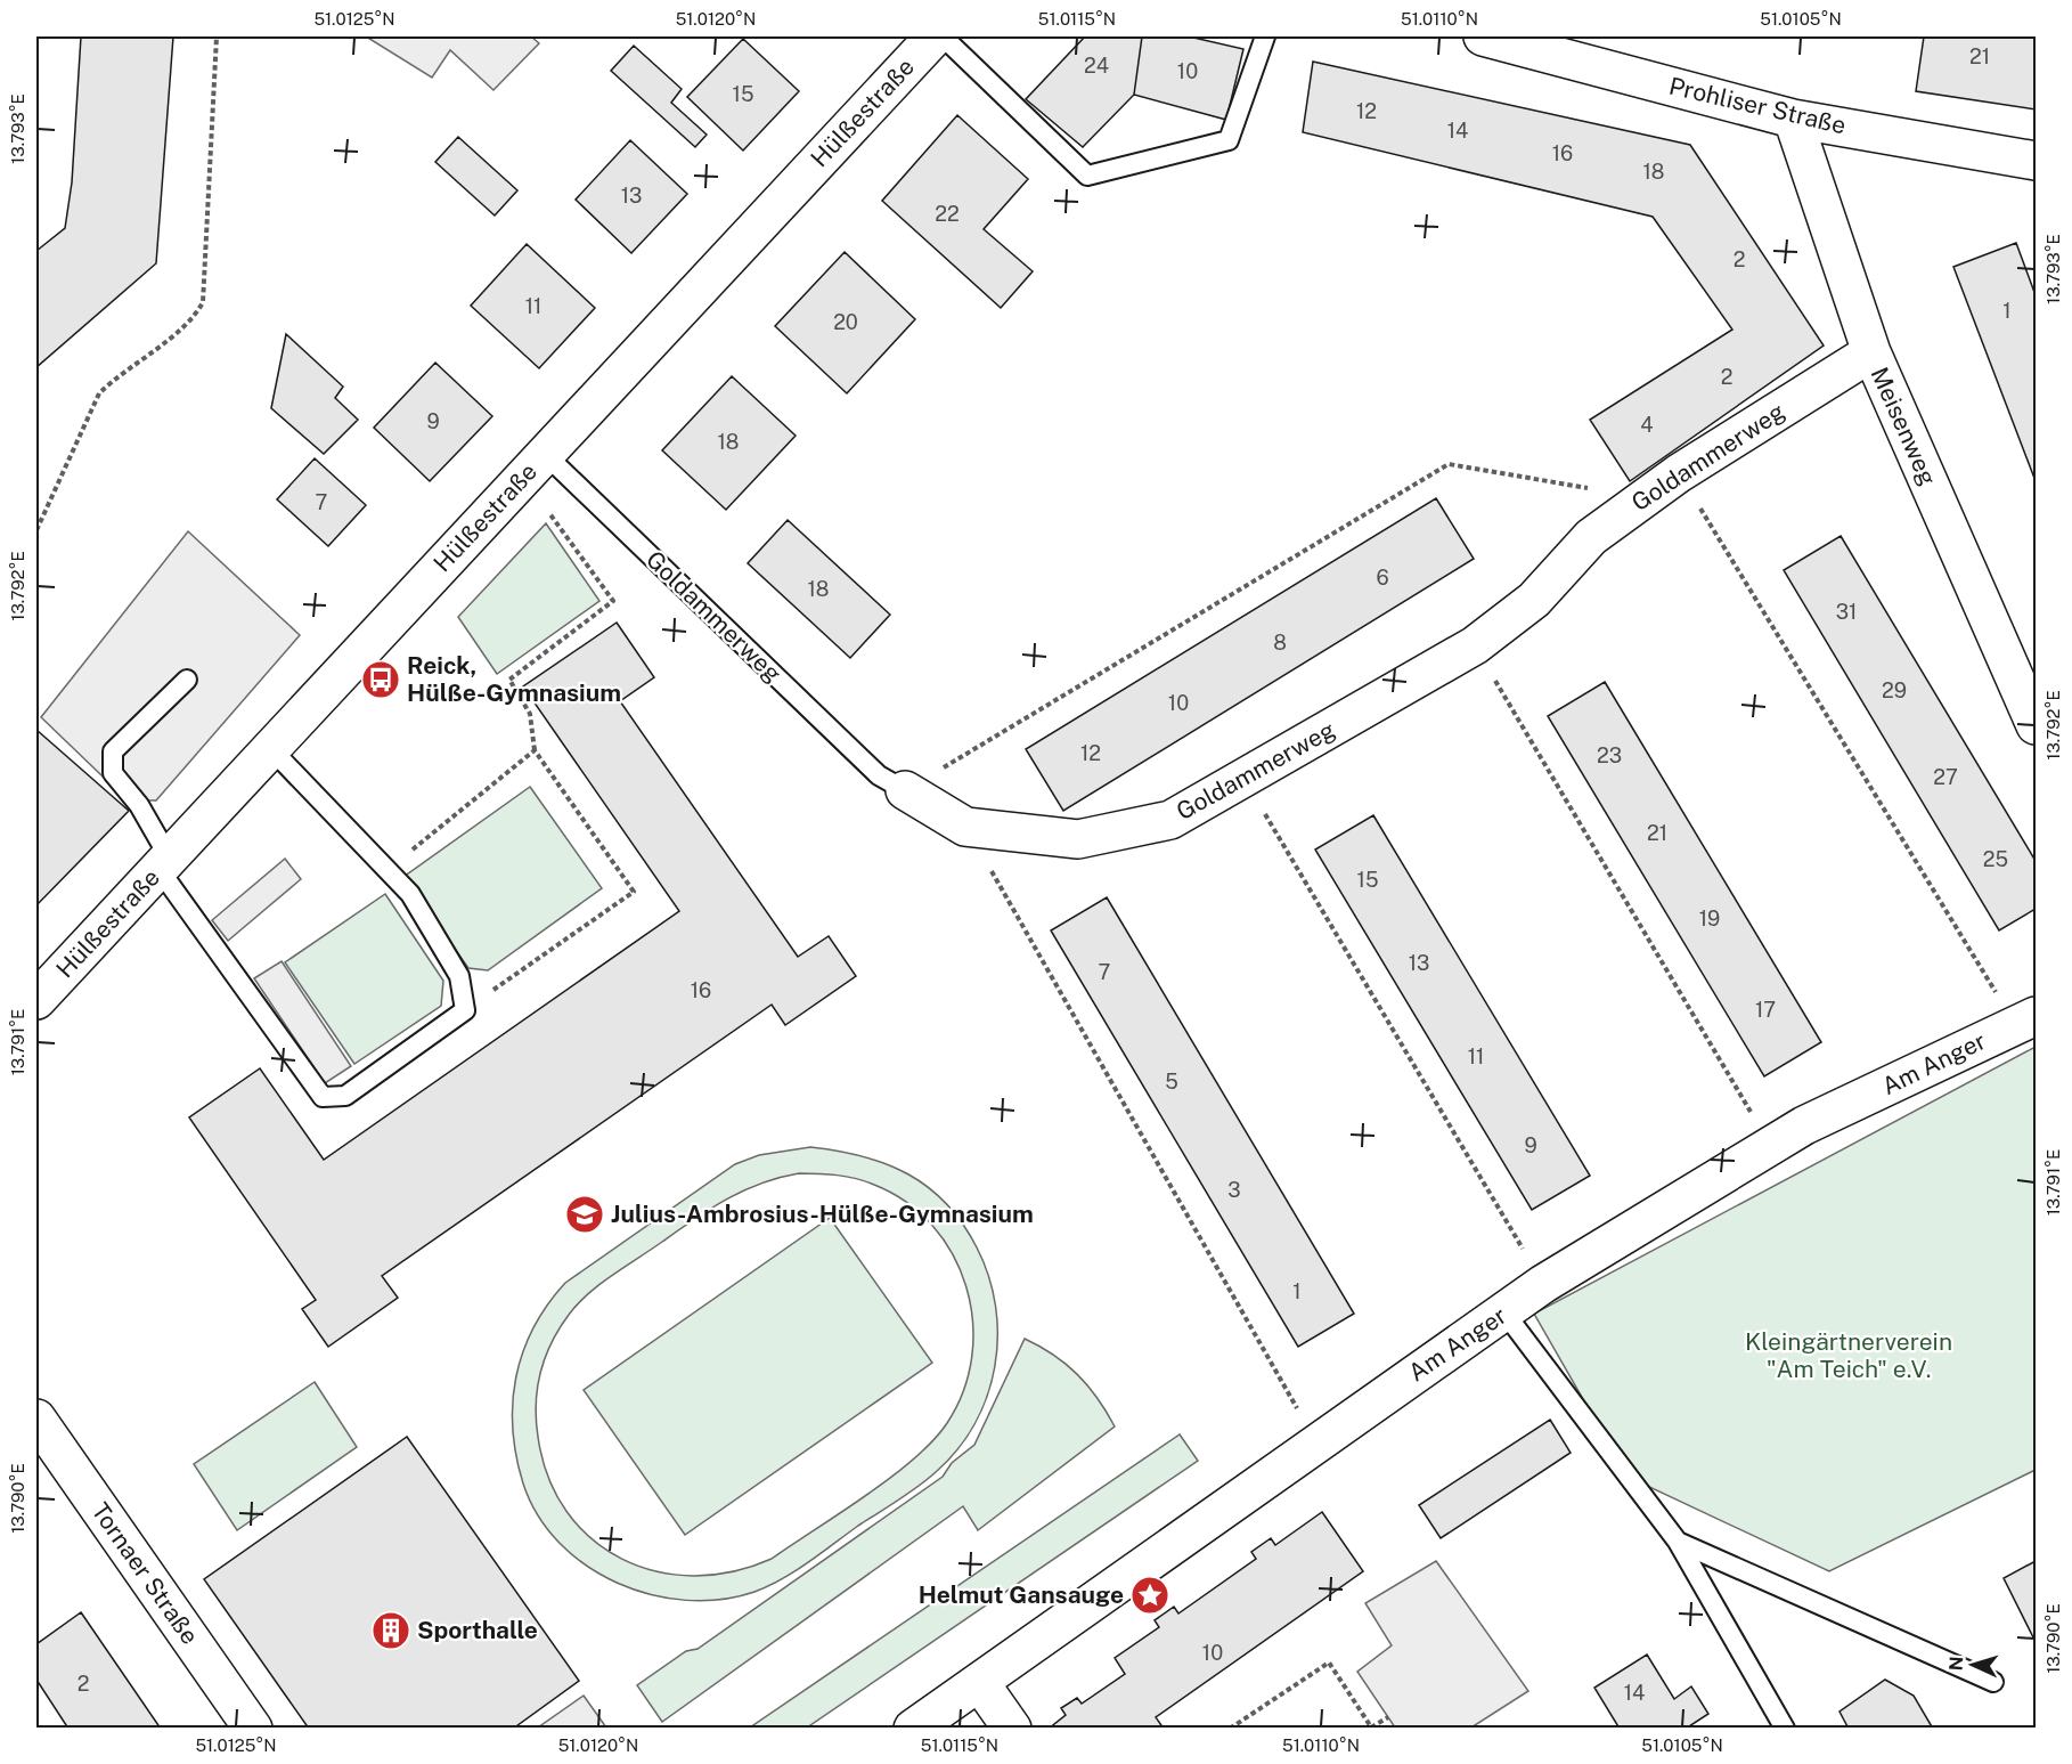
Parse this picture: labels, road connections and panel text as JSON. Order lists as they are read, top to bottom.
{
  "streets": {
    "street": [
      "Prohliser Straße",
      "Hülßestraße",
      "Meisenweg",
      "Goldammerweg",
      "Am Anger",
      "Tornaer Straße"
    ]
  },
  "crossings": [
    ["Prohliser Straße", "Meisenweg"],
    ["Hülßestraße", "Goldammerweg"],
    ["Meisenweg", "Goldammerweg"]
  ],
  "parks": ["Kleingärtnerverein \"Am Teich\" e.V."],
  "places": {
    "bus stop": ["Reick, Hülße-Gymnasium"],
    "school or university": ["Julius-Ambrosius-Hülße-Gymnasium"],
    "place": ["Helmut Gansauge"],
    "building": ["Sporthalle"]
  },
  "house_numbers": [
    "21",
    "24",
    "10",
    "15",
    "12",
    "14",
    "16",
    "18",
    "13",
    "22",
    "2",
    "11",
    "1",
    "20",
    "2",
    "9",
    "4",
    "18",
    "7",
    "6",
    "18",
    "31",
    "8",
    "29",
    "10",
    "12",
    "23",
    "27",
    "21",
    "25",
    "15",
    "19",
    "13",
    "7",
    "16",
    "17",
    "11",
    "5",
    "9",
    "3",
    "1",
    "10",
    "2",
    "14"
  ],
  "north": "left",
  "coordinates": [
    "51.0125°N",
    "51.0120°N",
    "51.0115°N",
    "51.0110°N",
    "51.0105°N",
    "13.793°E",
    "13.792°E",
    "13.791°E",
    "13.790°E"
  ]
}
